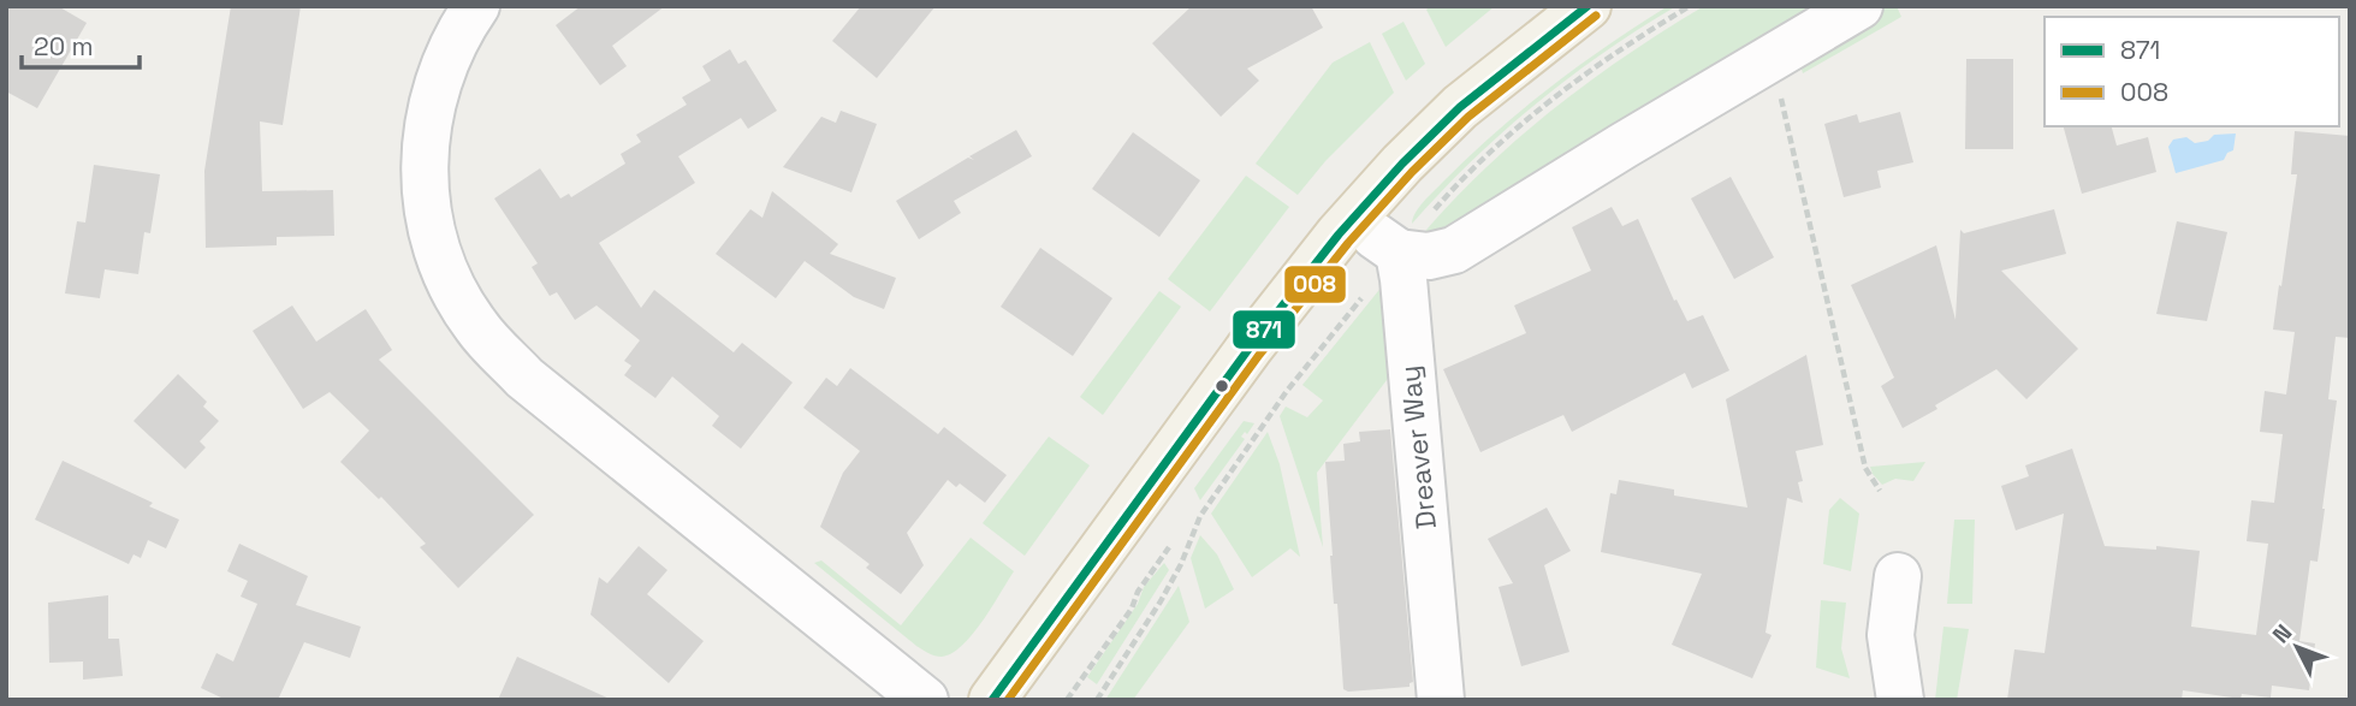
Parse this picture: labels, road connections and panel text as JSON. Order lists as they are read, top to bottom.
{
  "streets": {
    "street": ["Dreaver Way"]
  },
  "lines": ["transit line 871", "transit line 008"],
  "legend": ["871", "008"],
  "scale_bar": "20 m",
  "north": "top left"
}
